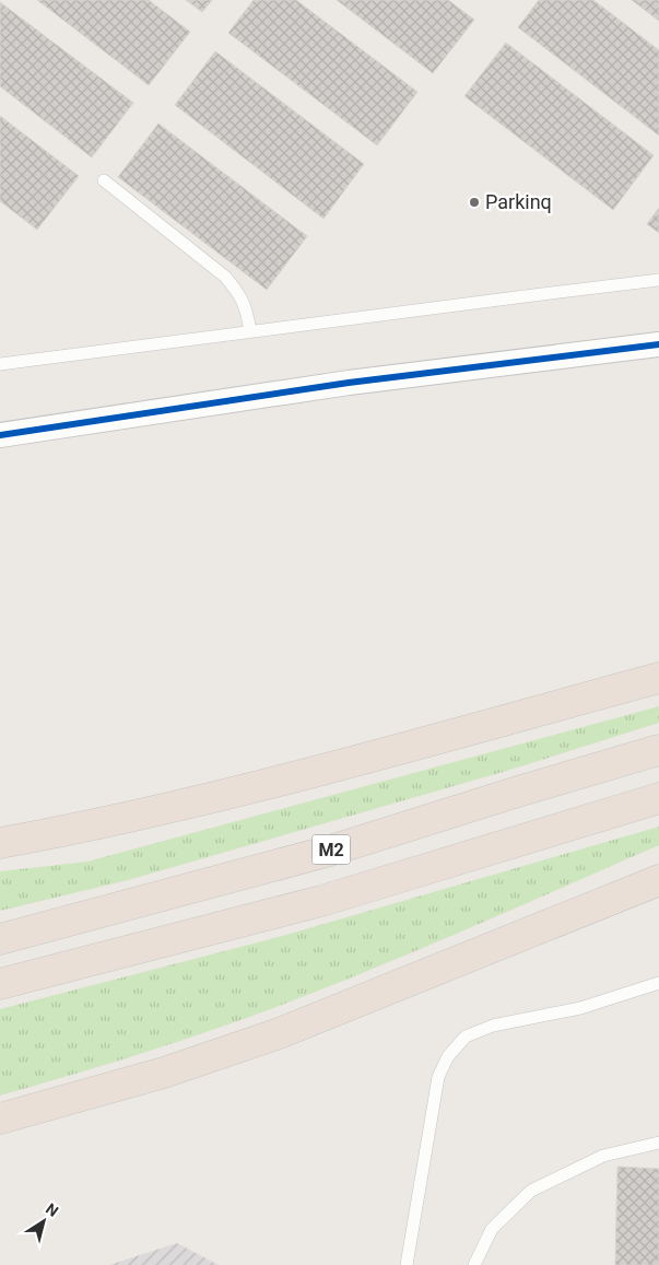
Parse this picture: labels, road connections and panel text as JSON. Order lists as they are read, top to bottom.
{
  "streets": {
    "highway": ["M2"]
  },
  "places": ["Parkinq"],
  "north": "top right"
}
